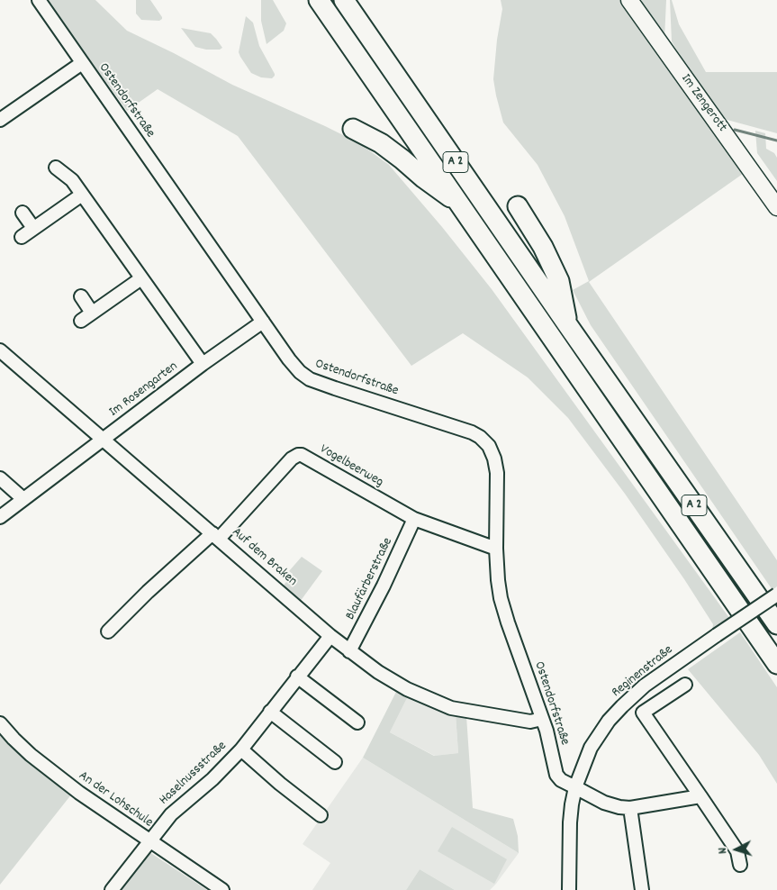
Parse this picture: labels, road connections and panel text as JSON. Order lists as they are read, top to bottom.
{
  "streets": {
    "highway": ["A 2"],
    "main road": ["Im Zengerott"],
    "street": [
      "Ostendorfstraße",
      "Im Rosengarten",
      "Vogelbeerweg",
      "Auf dem Braken",
      "Blaufärberstraße",
      "Reginenstraße",
      "Haselnussstraße",
      "An der Lohschule"
    ]
  },
  "crossings": [
    ["Ostendorfstraße", "Im Rosengarten"],
    ["Ostendorfstraße", "Vogelbeerweg"],
    ["Ostendorfstraße", "Auf dem Braken"],
    ["Ostendorfstraße", "Reginenstraße"],
    ["Im Rosengarten", "Auf dem Braken"],
    ["Vogelbeerweg", "Auf dem Braken"],
    ["Vogelbeerweg", "Blaufärberstraße"],
    ["Auf dem Braken", "Blaufärberstraße"],
    ["Auf dem Braken", "Haselnussstraße"],
    ["Haselnussstraße", "An der Lohschule"]
  ],
  "north": "left"
}
